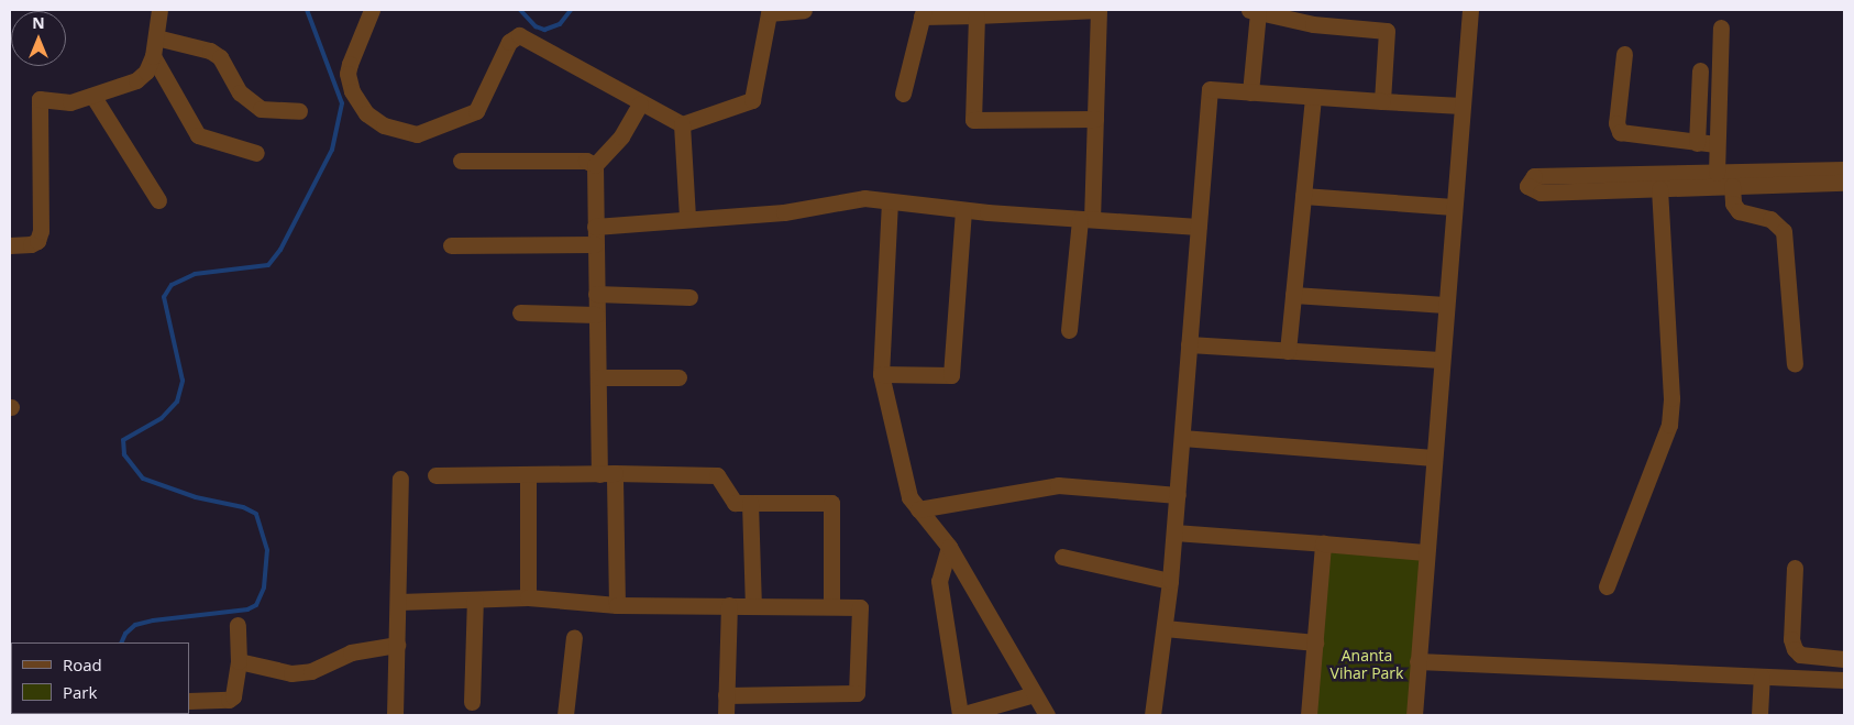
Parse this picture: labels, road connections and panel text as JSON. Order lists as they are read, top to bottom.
{
  "parks": ["Ananta Vihar Park"],
  "legend": ["Road", "Park"],
  "north": "top"
}
